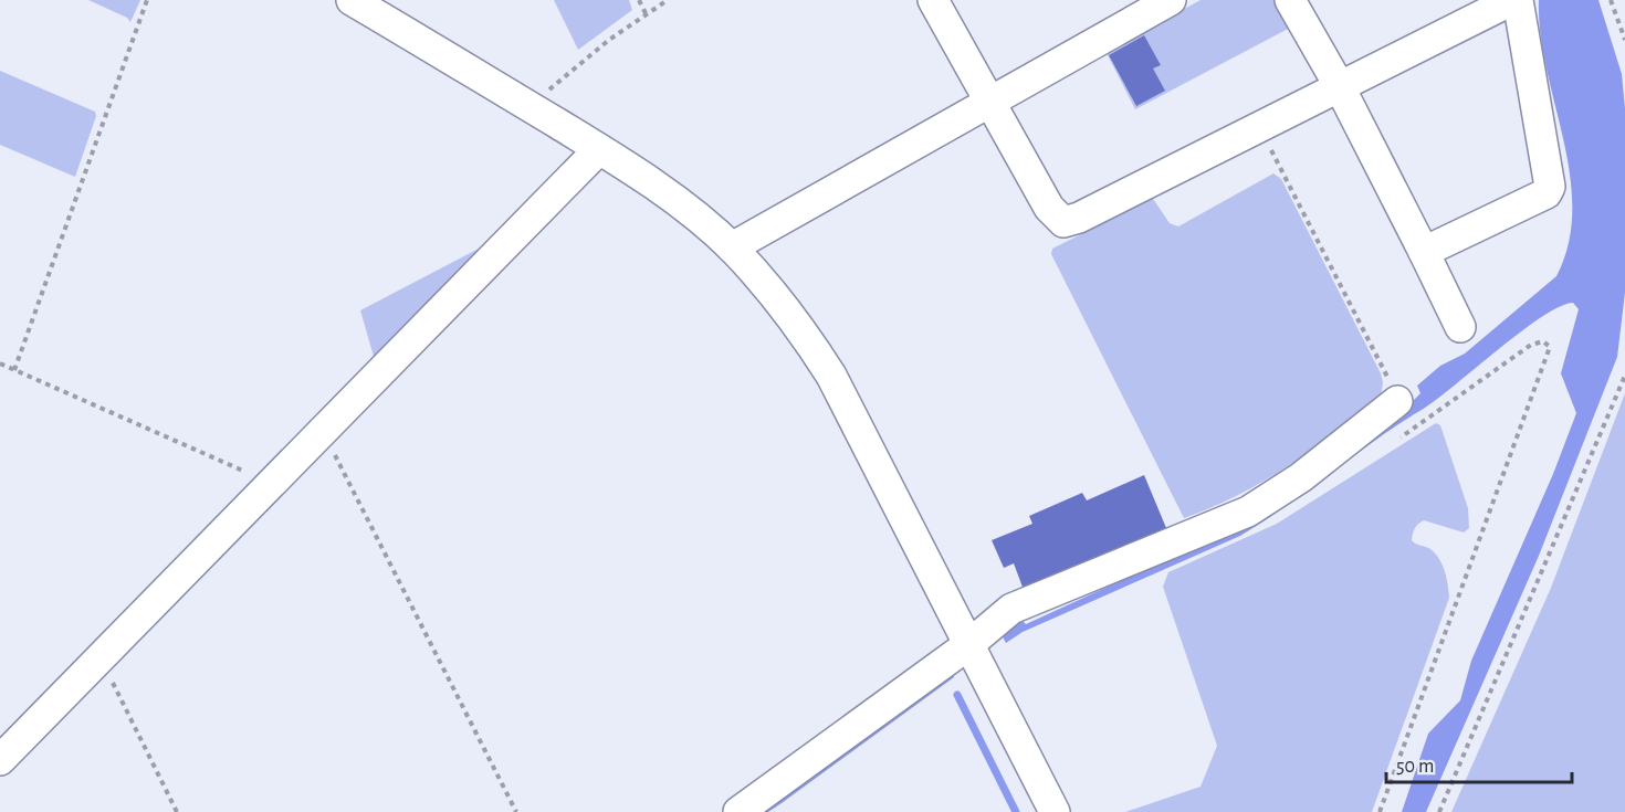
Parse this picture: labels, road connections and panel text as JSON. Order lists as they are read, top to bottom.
{
  "scale_bar": "50 m"
}
